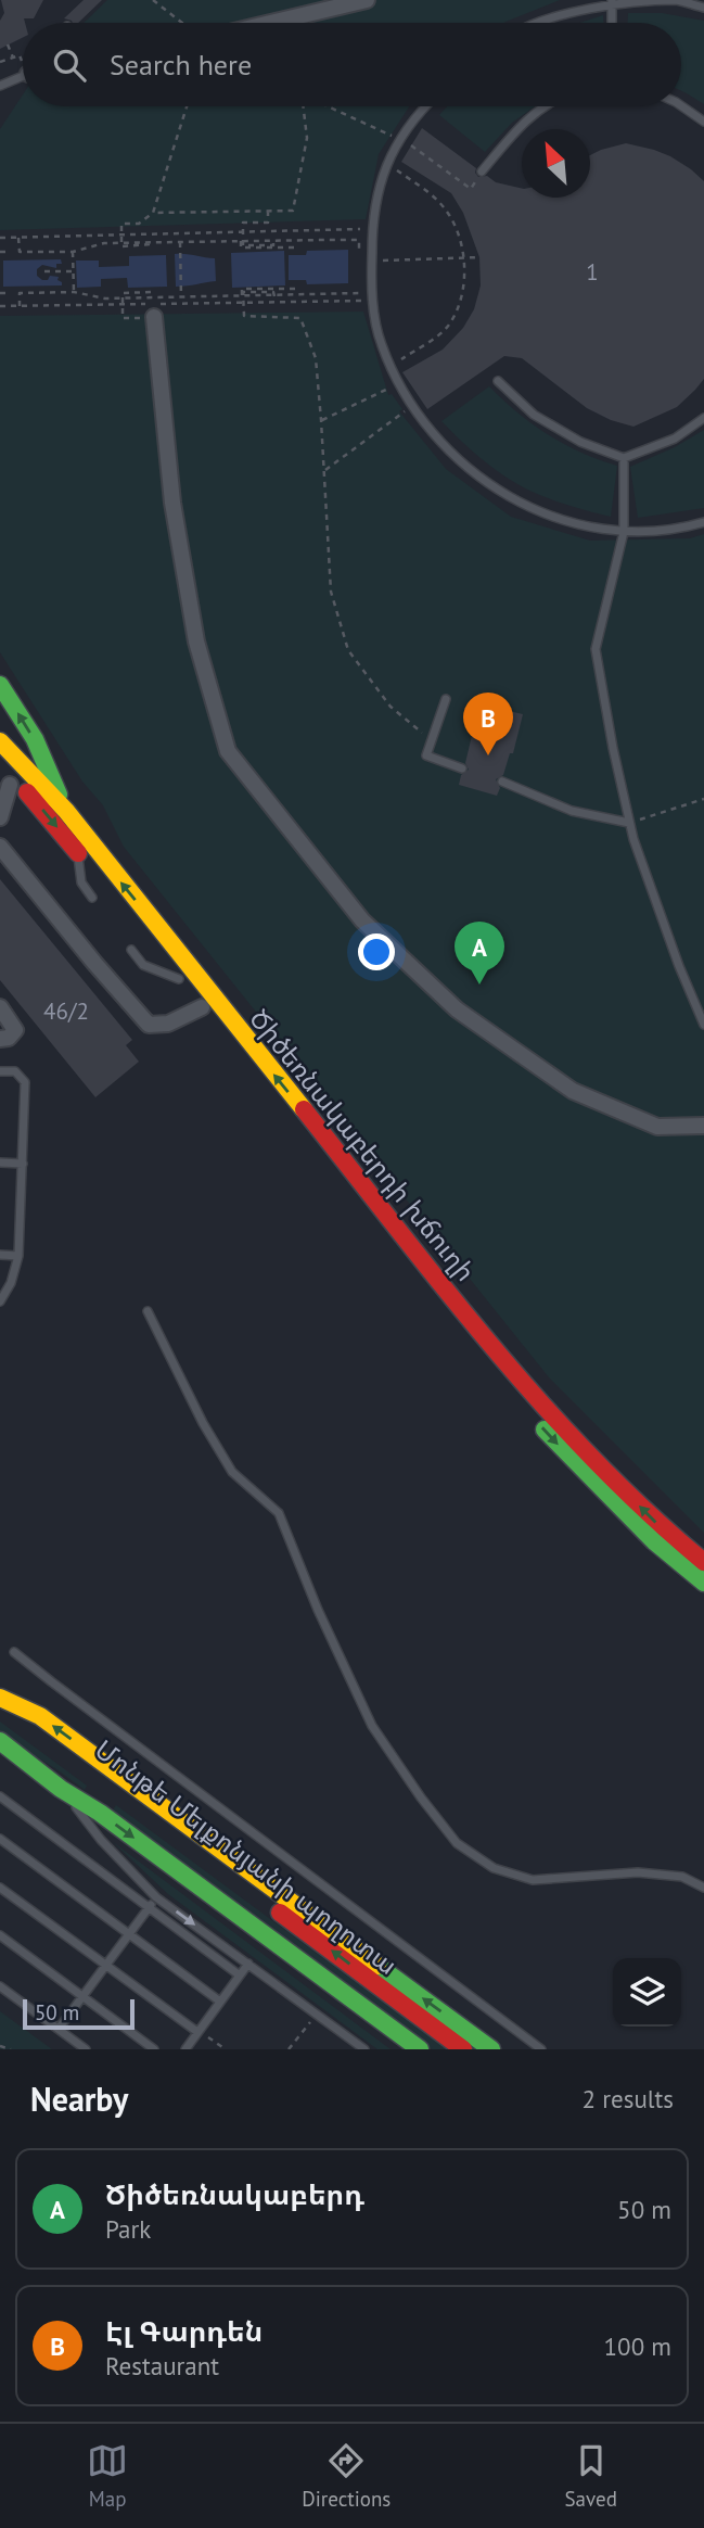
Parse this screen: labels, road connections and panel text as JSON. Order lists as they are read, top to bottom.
{
  "streets": {
    "main road": ["Ծիծեռնակաբերդի խճուղի", "Մոնթե Մելքոնյանի պողոտա"]
  },
  "house_numbers": ["1", "46/2"],
  "scale_bar": "50 m",
  "north": "top left",
  "page": {
    "search": "Search here",
    "pins": ["B", "A"],
    "scale": "50 m",
    "heading": ["Nearby", "2 results"],
    "list": [
      {
        "mark": "A",
        "name": "Ծիծեռնակաբերդ",
        "note": "Park",
        "value": "50 m"
      },
      {
        "mark": "B",
        "name": "Էլ Գարդեն",
        "note": "Restaurant",
        "value": "100 m"
      }
    ],
    "nav": ["Map", "Directions", "Saved"]
  }
}
